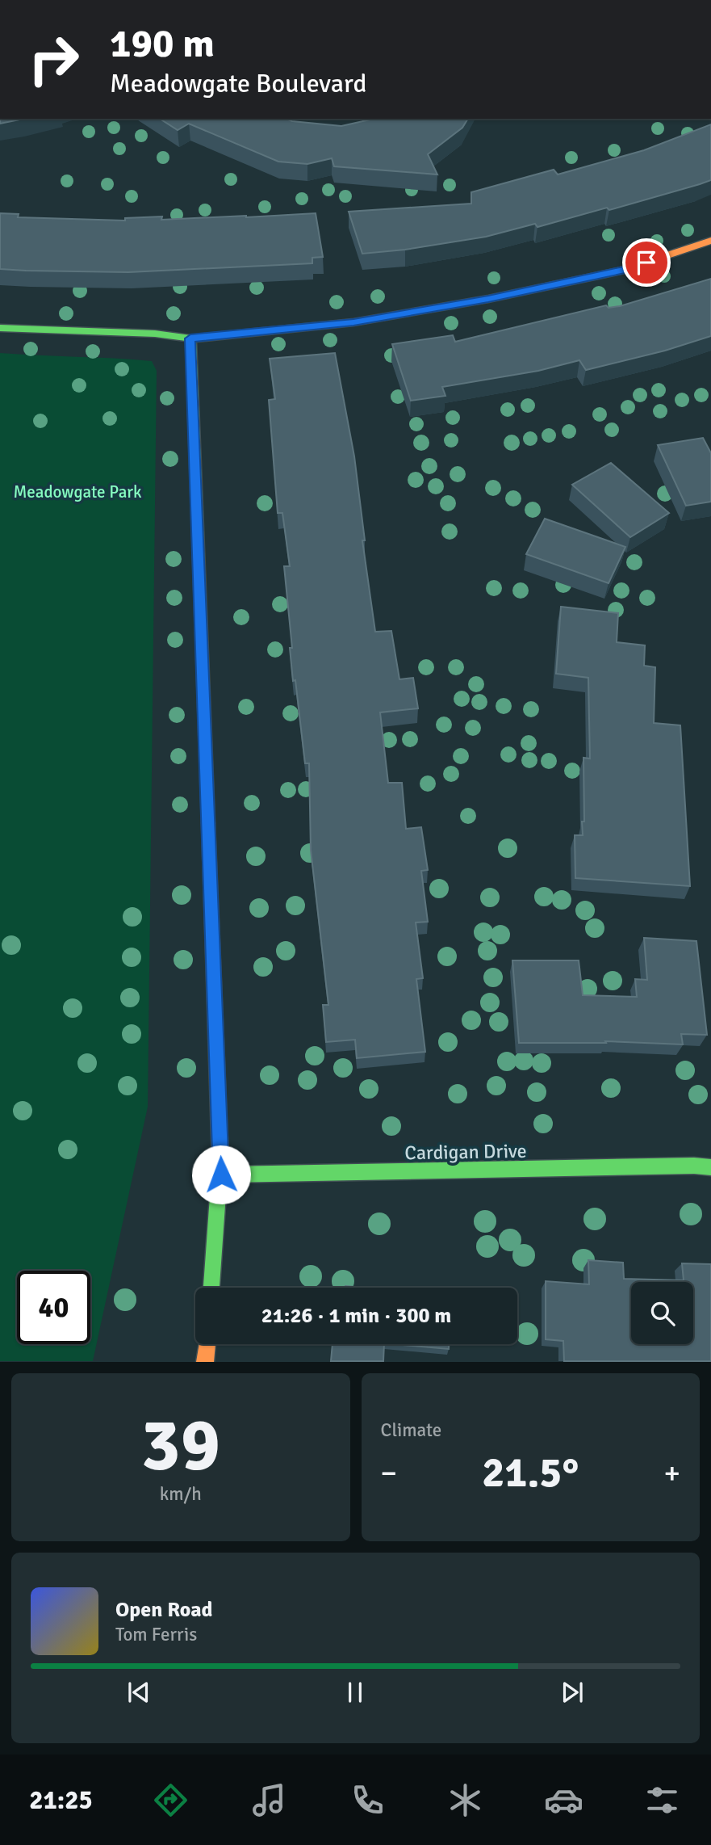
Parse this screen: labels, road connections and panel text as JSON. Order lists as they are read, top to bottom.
{
  "streets": {
    "street": ["Cardigan Drive"]
  },
  "parks": ["Meadowgate Park"],
  "page": {
    "turn": ["190 m", "Meadowgate Boulevard"],
    "limit": "40",
    "trip": "21:26 · 1 min · 300 m",
    "tile": [
      ["39", "km/h"],
      "Climate"
    ],
    "heat": ["−", "21.5°", "+"],
    "song": ["Open Road", "Tom Ferris"],
    "tabs": "21:25"
  }
}
